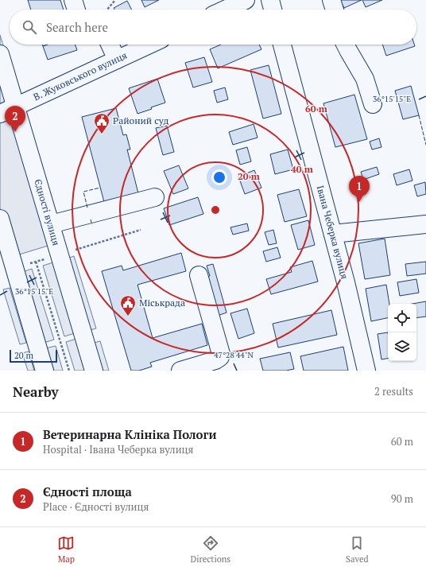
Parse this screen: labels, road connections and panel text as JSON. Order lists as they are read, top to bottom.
{
  "streets": {
    "street": ["В. Жуковського вулиця", "Єдності вулиця", "Івана Чеберка вулиця"]
  },
  "crossings": [
    ["В. Жуковського вулиця", "Єдності вулиця"]
  ],
  "places": {
    "public building": ["Районий суд", "Міськрада"]
  },
  "scale_bar": "20 m",
  "page": {
    "search": "Search here",
    "pins": ["2", "1"],
    "scale": "20 m",
    "heading": ["Nearby", "2 results"],
    "list": [
      {
        "mark": "1",
        "name": "Ветеринарна Клініка Пологи",
        "note": "Hospital · Івана Чеберка вулиця",
        "value": "60 m"
      },
      {
        "mark": "2",
        "name": "Єдності площа",
        "note": "Place · Єдності вулиця",
        "value": "90 m"
      }
    ],
    "nav": ["Map", "Directions", "Saved"]
  },
  "coordinates": ["36°15'15\"E", "47°28'44\"N"],
  "rings": ["60 m", "40 m", "20 m"]
}
